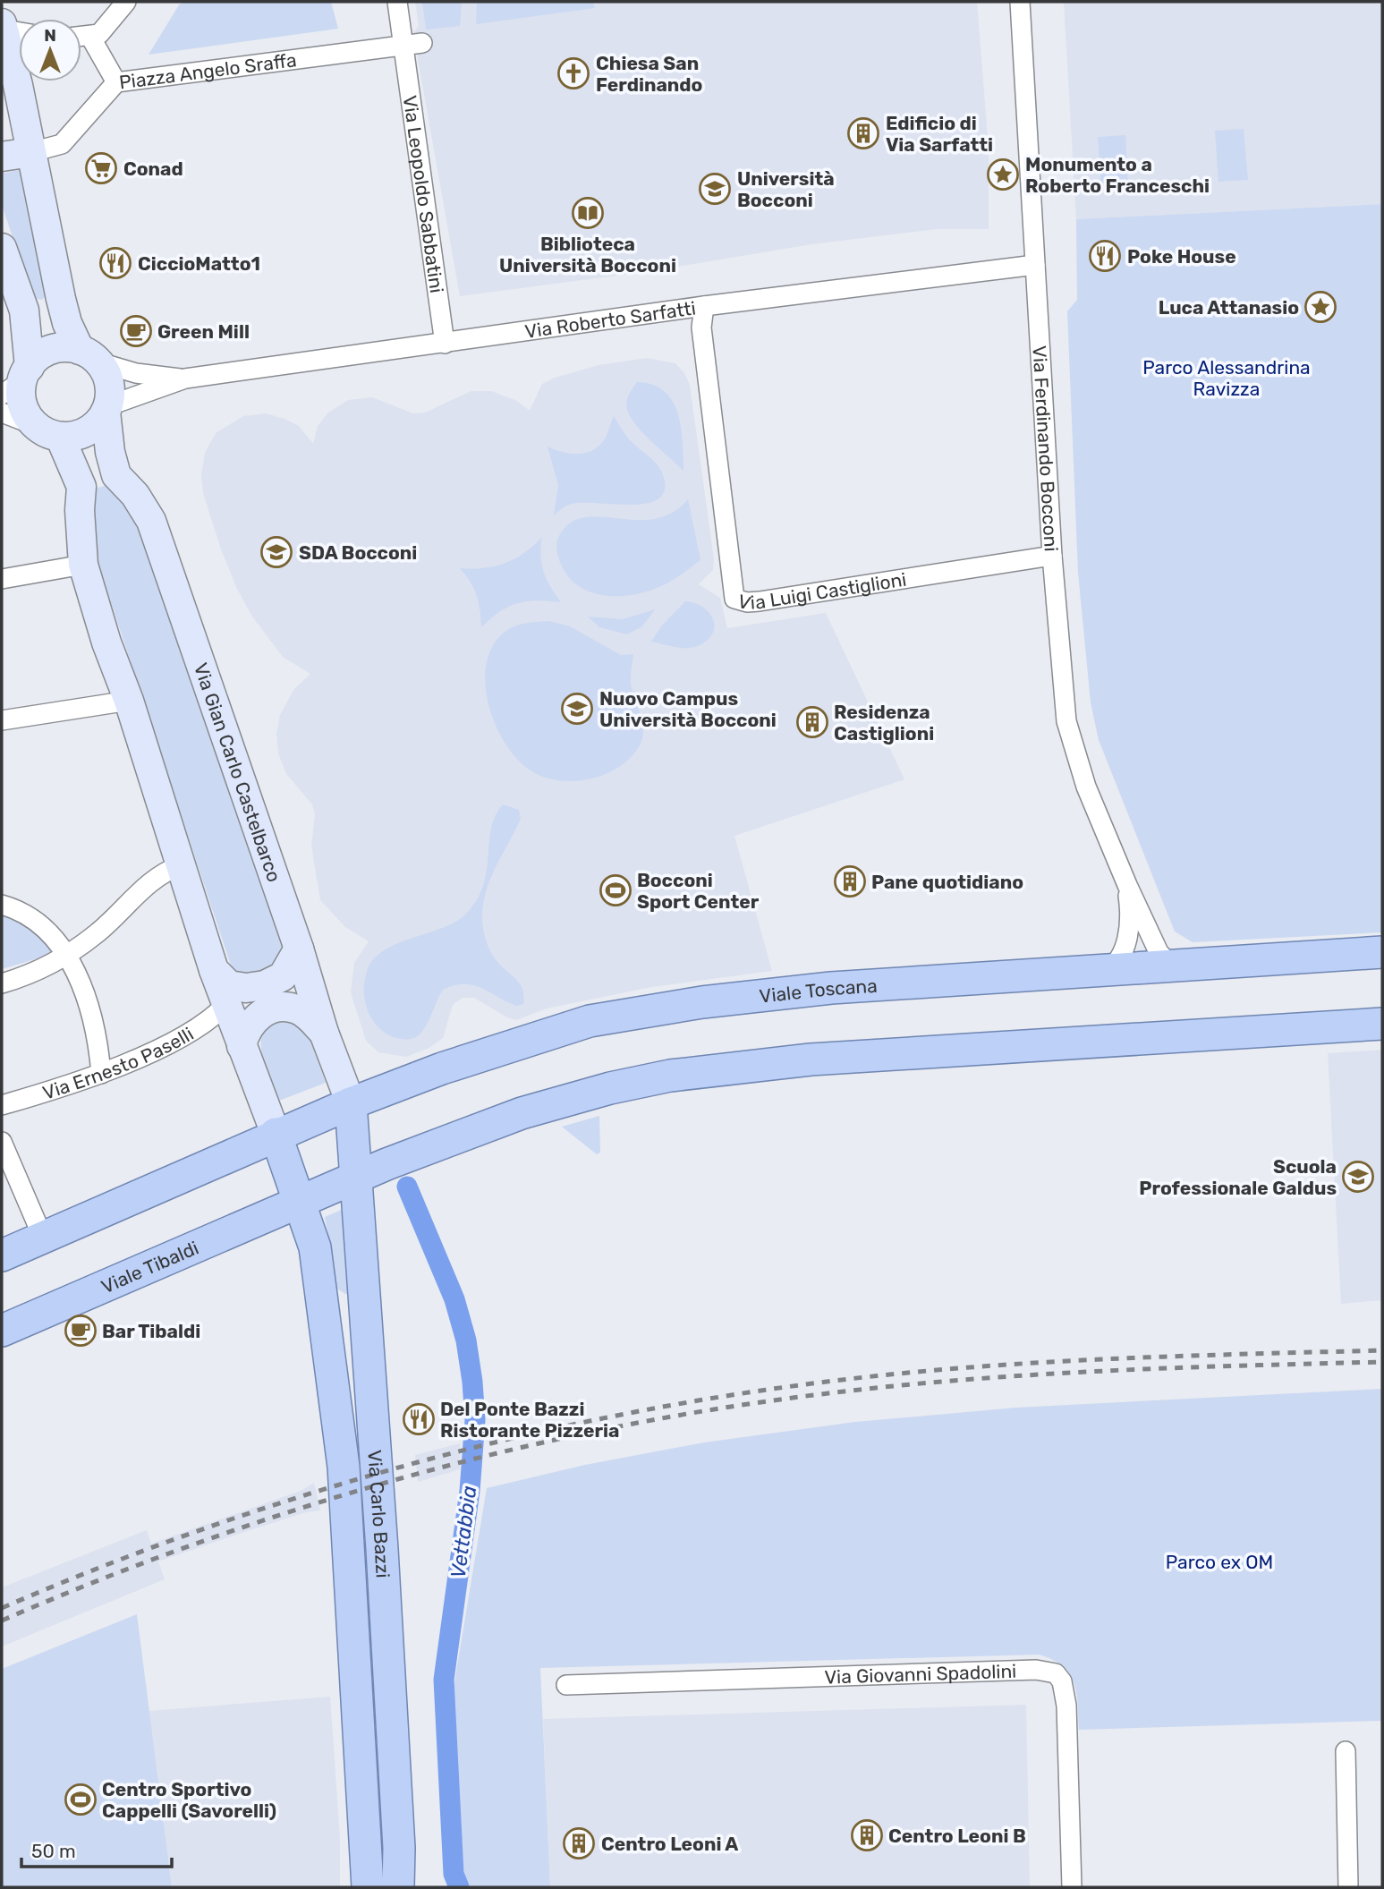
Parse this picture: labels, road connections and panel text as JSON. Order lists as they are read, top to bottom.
{
  "streets": {
    "main road": [
      "Via Gian Carlo Castelbarco",
      "Viale Toscana",
      "Viale Tibaldi",
      "Via Carlo Bazzi"
    ],
    "street": [
      "Piazza Angelo Sraffa",
      "Via Leopoldo Sabbatini",
      "Via Roberto Sarfatti",
      "Via Ferdinando Bocconi",
      "Via Luigi Castiglioni",
      "Via Ernesto Paselli",
      "Via Giovanni Spadolini"
    ]
  },
  "crossings": [
    ["Piazza Angelo Sraffa", "Via Leopoldo Sabbatini"],
    ["Via Leopoldo Sabbatini", "Via Roberto Sarfatti"],
    ["Via Roberto Sarfatti", "Via Ferdinando Bocconi"],
    ["Via Roberto Sarfatti", "Via Luigi Castiglioni"],
    ["Via Roberto Sarfatti", "Via Gian Carlo Castelbarco"],
    ["Via Ferdinando Bocconi", "Via Luigi Castiglioni"],
    ["Via Ferdinando Bocconi", "Viale Toscana"],
    ["Via Gian Carlo Castelbarco", "Viale Toscana"],
    ["Via Gian Carlo Castelbarco", "Via Carlo Bazzi"],
    ["Viale Toscana", "Via Carlo Bazzi"],
    ["Viale Tibaldi", "Via Carlo Bazzi"]
  ],
  "water": ["Vettabbia"],
  "parks": ["Parco Alessandrina Ravizza", "Parco ex OM"],
  "places": {
    "church": ["Chiesa San Ferdinando"],
    "building": [
      "Edificio di Via Sarfatti",
      "Residenza Castiglioni",
      "Pane quotidiano",
      "Centro Leoni B",
      "Centro Leoni A"
    ],
    "supermarket": ["Conad"],
    "place": ["Monumento a Roberto Franceschi", "Luca Attanasio"],
    "school or university": [
      "Università Bocconi",
      "SDA Bocconi",
      "Nuovo Campus Università Bocconi",
      "Scuola Professionale Galdus"
    ],
    "library": ["Biblioteca Università Bocconi"],
    "restaurant": ["Poke House", "CiccioMatto1", "Del Ponte Bazzi Ristorante Pizzeria"],
    "cafe": ["Green Mill", "Bar Tibaldi"],
    "sports": ["Bocconi Sport Center", "Centro Sportivo Cappelli (Savorelli)"]
  },
  "scale_bar": "50 m",
  "north": "top"
}
